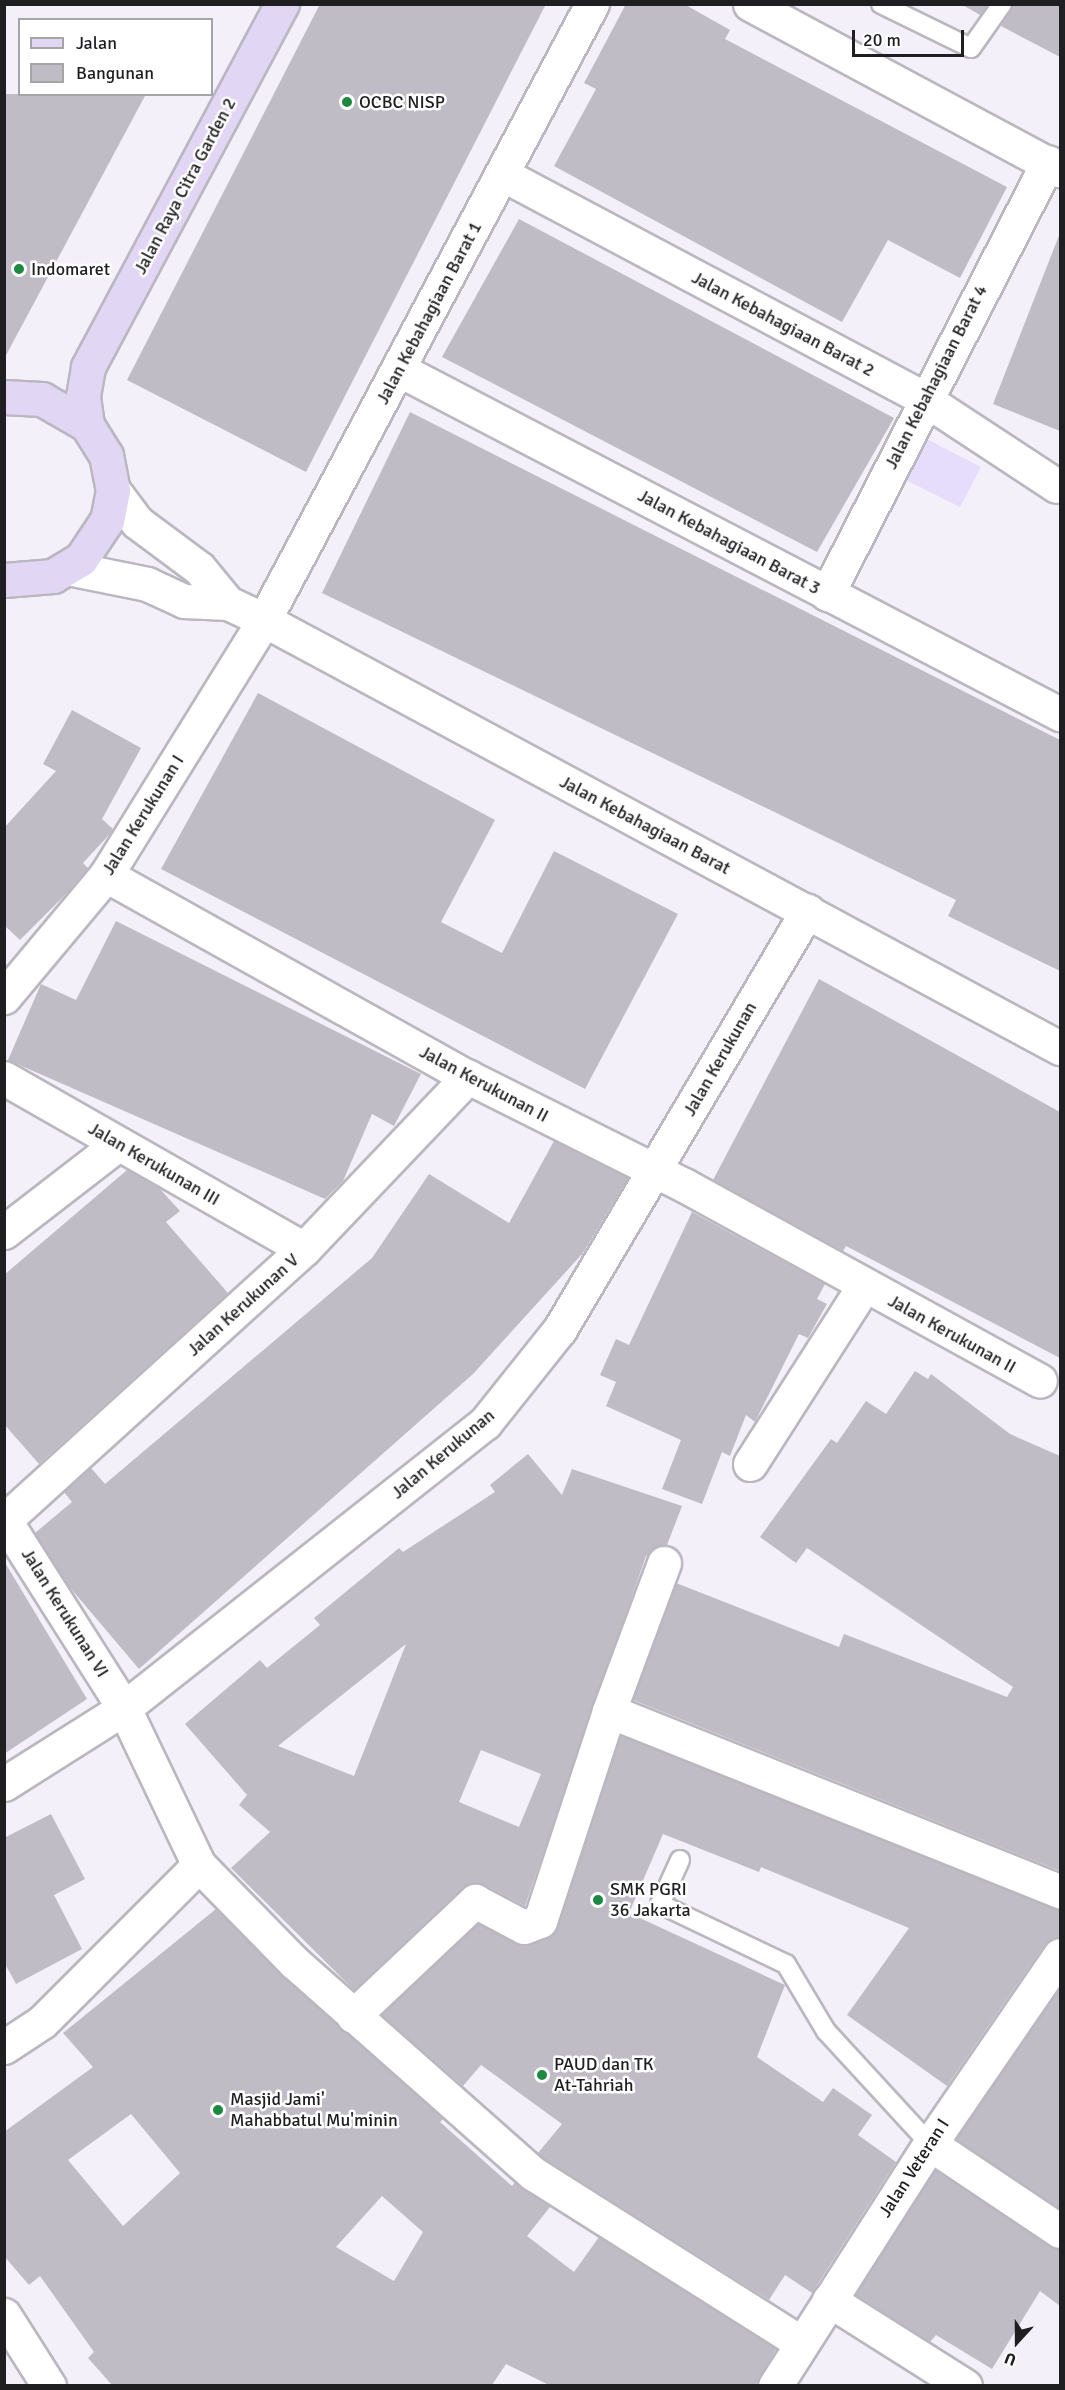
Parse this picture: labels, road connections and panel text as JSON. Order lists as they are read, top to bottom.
{
  "streets": {
    "street": [
      "Jalan Raya Citra Garden 2",
      "Jalan Kebahagiaan Barat 1",
      "Jalan Kebahagiaan Barat 2",
      "Jalan Kebahagiaan Barat 4",
      "Jalan Kebahagiaan Barat 3",
      "Jalan Kerukunan I",
      "Jalan Kebahagiaan Barat",
      "Jalan Kerukunan",
      "Jalan Kerukunan II",
      "Jalan Kerukunan III",
      "Jalan Kerukunan V",
      "Jalan Kerukunan VI",
      "Jalan Veteran I"
    ]
  },
  "crossings": [
    ["Jalan Kebahagiaan Barat 1", "Jalan Kebahagiaan Barat 2"],
    ["Jalan Kebahagiaan Barat 1", "Jalan Kebahagiaan Barat 3"],
    ["Jalan Kebahagiaan Barat 1", "Jalan Kerukunan I"],
    ["Jalan Kebahagiaan Barat 1", "Jalan Kebahagiaan Barat"],
    ["Jalan Kebahagiaan Barat 2", "Jalan Kebahagiaan Barat 4"],
    ["Jalan Kebahagiaan Barat 4", "Jalan Kebahagiaan Barat 3"],
    ["Jalan Kerukunan I", "Jalan Kebahagiaan Barat"],
    ["Jalan Kerukunan I", "Jalan Kerukunan II"],
    ["Jalan Kebahagiaan Barat", "Jalan Kerukunan"],
    ["Jalan Kerukunan", "Jalan Kerukunan II"],
    ["Jalan Kerukunan", "Jalan Kerukunan VI"],
    ["Jalan Kerukunan II", "Jalan Kerukunan V"],
    ["Jalan Kerukunan III", "Jalan Kerukunan V"],
    ["Jalan Kerukunan V", "Jalan Kerukunan VI"]
  ],
  "places": [
    "OCBC NISP",
    "Indomaret",
    "SMK PGRI 36 Jakarta",
    "PAUD dan TK At-Tahriah",
    "Masjid Jami' Mahabbatul Mu'minin"
  ],
  "legend": ["Jalan", "Bangunan"],
  "scale_bar": "20 m",
  "north": "bottom"
}
